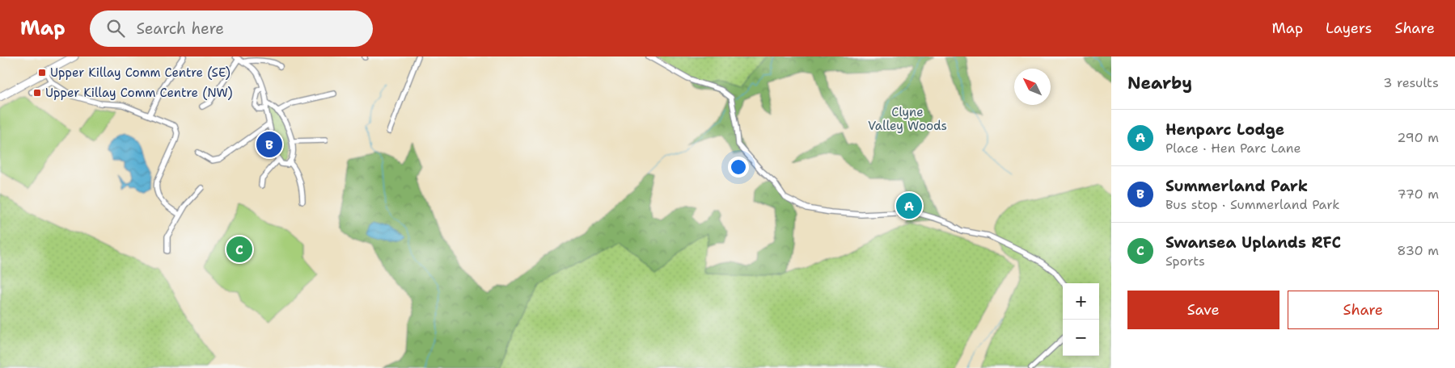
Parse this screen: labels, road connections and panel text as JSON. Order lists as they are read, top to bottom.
{
  "parks": ["Clyne Valley Woods"],
  "places": {
    "transit": ["Upper Killay Comm Centre (SE)", "Upper Killay Comm Centre (NW)"]
  },
  "north": "top left",
  "page": {
    "header": "Map",
    "search": "Search here",
    "nav": ["Map", "Layers", "Share"],
    "heading": ["Nearby", "3 results"],
    "list": [
      {
        "mark": "A",
        "name": "Henparc Lodge",
        "note": "Place · Hen Parc Lane",
        "value": "290 m"
      },
      {
        "mark": "B",
        "name": "Summerland Park",
        "note": "Bus stop · Summerland Park",
        "value": "770 m"
      },
      {
        "mark": "C",
        "name": "Swansea Uplands RFC",
        "note": "Sports",
        "value": "830 m"
      }
    ],
    "pins": ["B", "A", "C"],
    "buttons": ["Save", "Share"],
    "map_buttons": ["+", "−"]
  }
}
